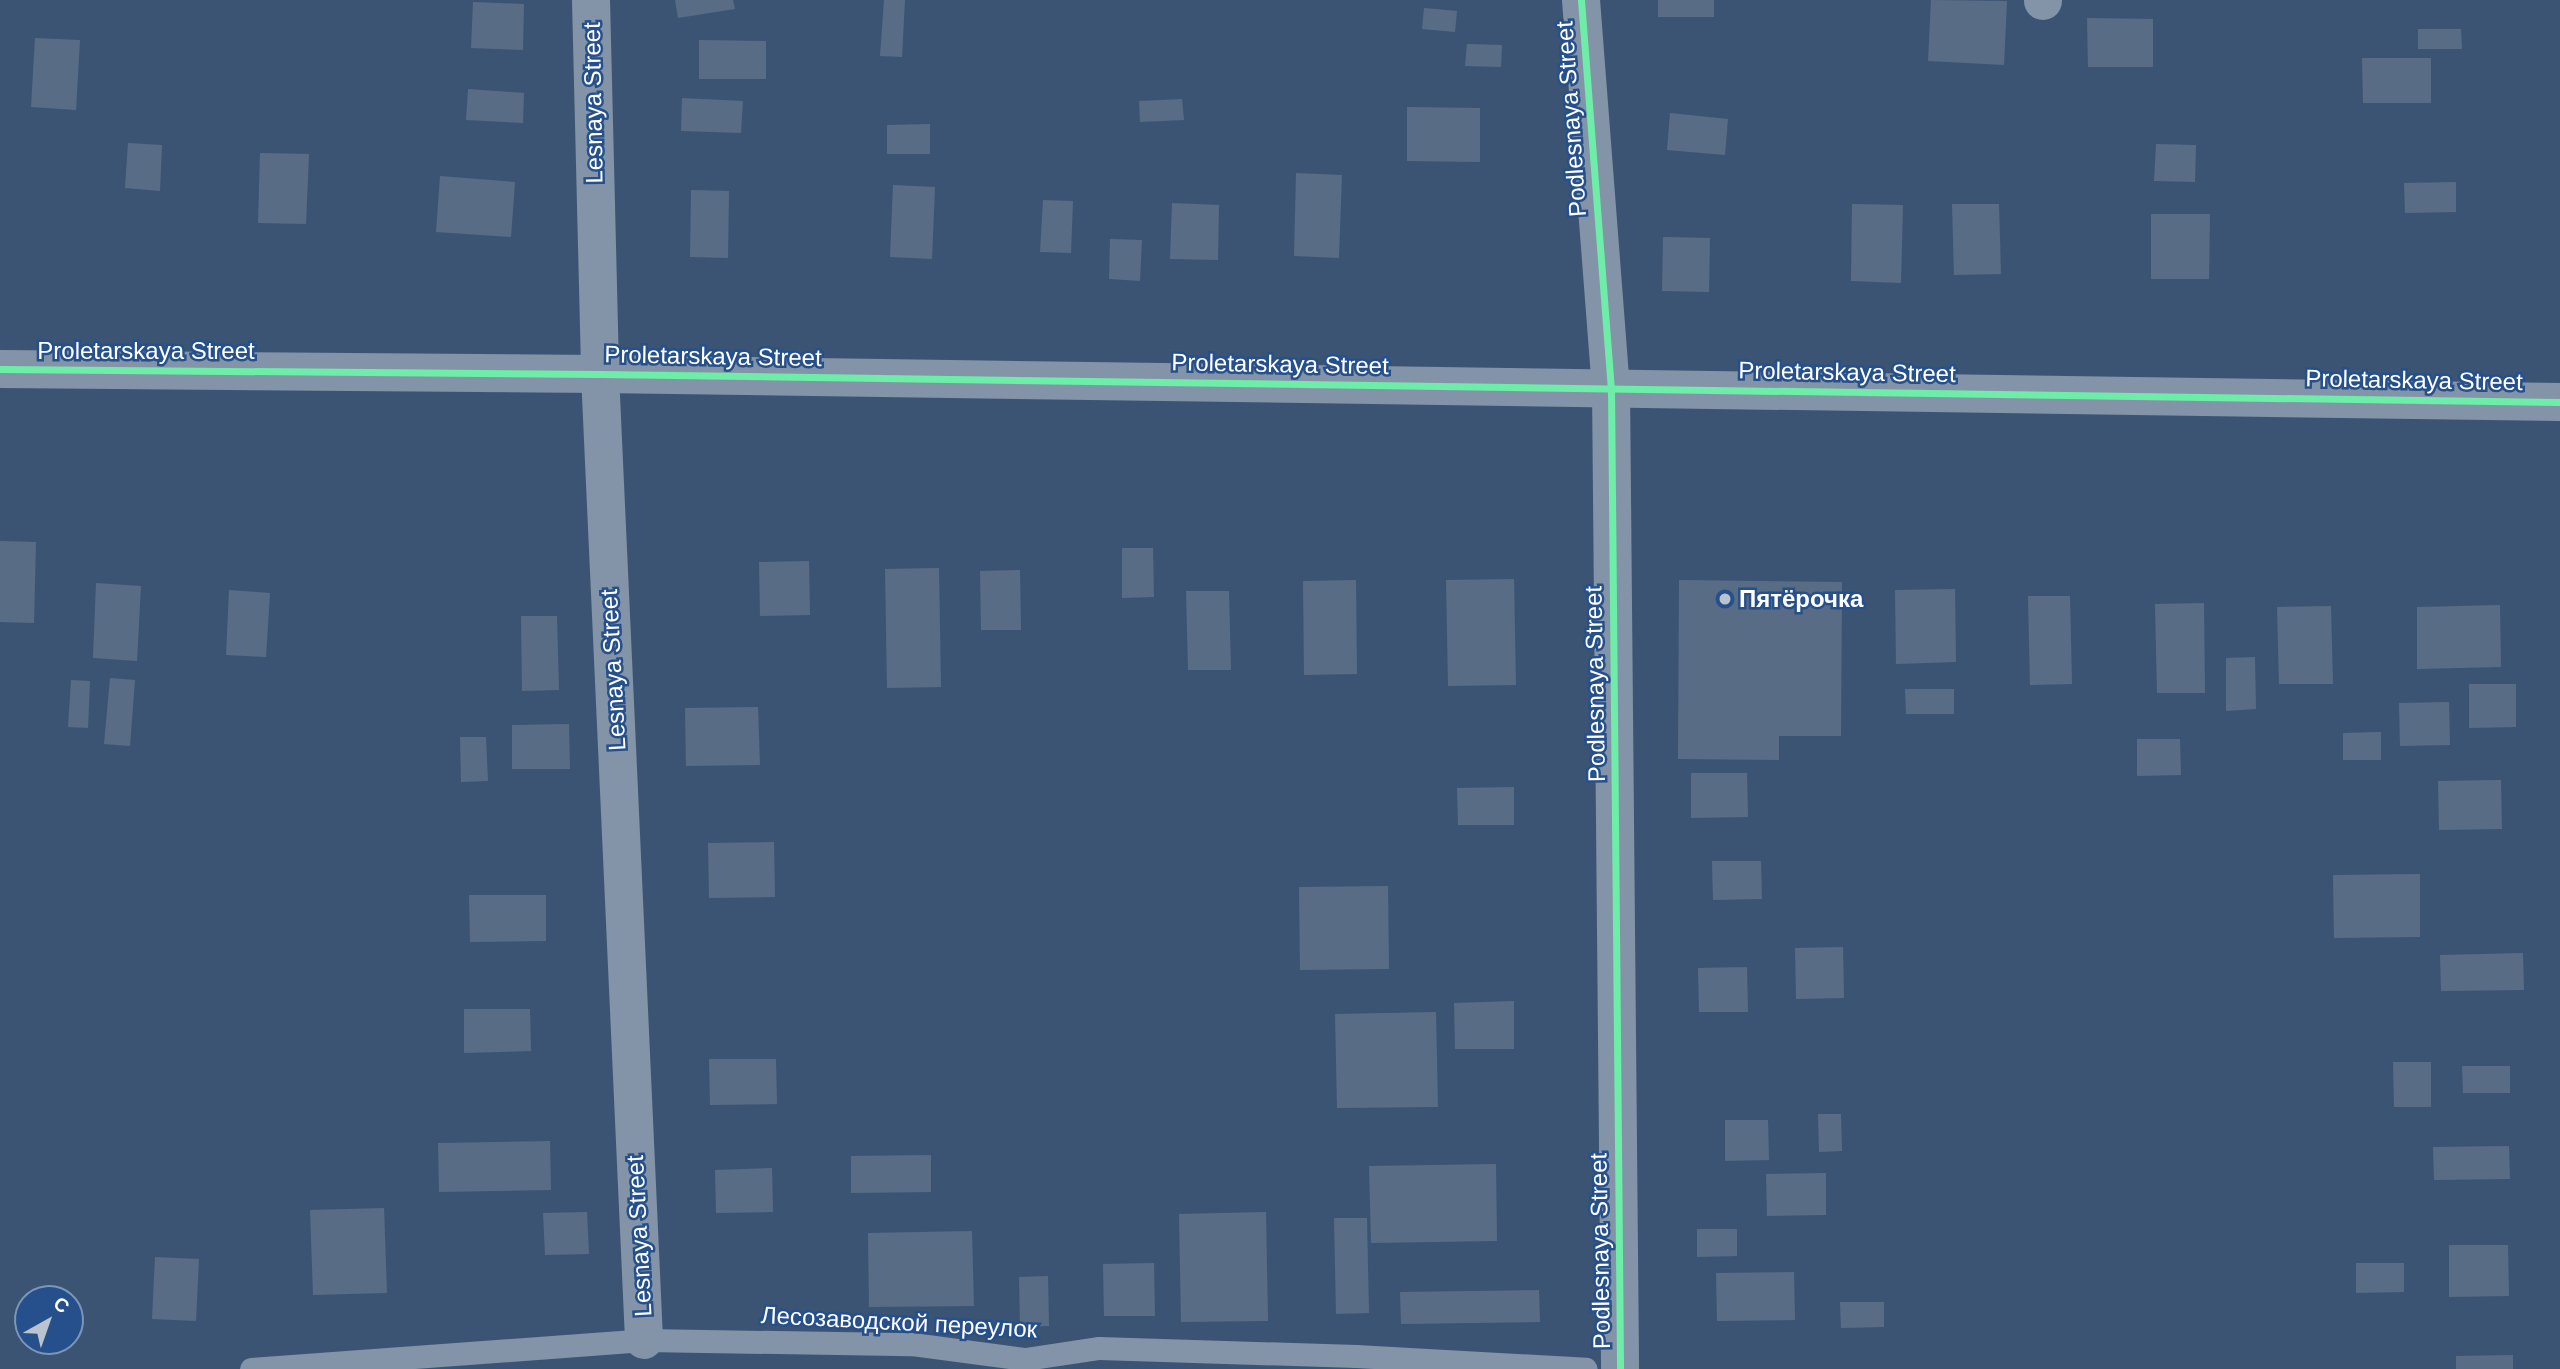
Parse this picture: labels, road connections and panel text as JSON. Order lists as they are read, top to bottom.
{
  "streets": {
    "street": ["Lesnaya Street", "Podlesnaya Street", "Proletarskaya Street"],
    "lane": ["Лесозаводской переулок"]
  },
  "crossings": [
    ["Lesnaya Street", "Proletarskaya Street"],
    ["Lesnaya Street", "Лесозаводской переулок"],
    ["Podlesnaya Street", "Proletarskaya Street"]
  ],
  "places": ["Пятёрочка"],
  "north": "top right"
}
